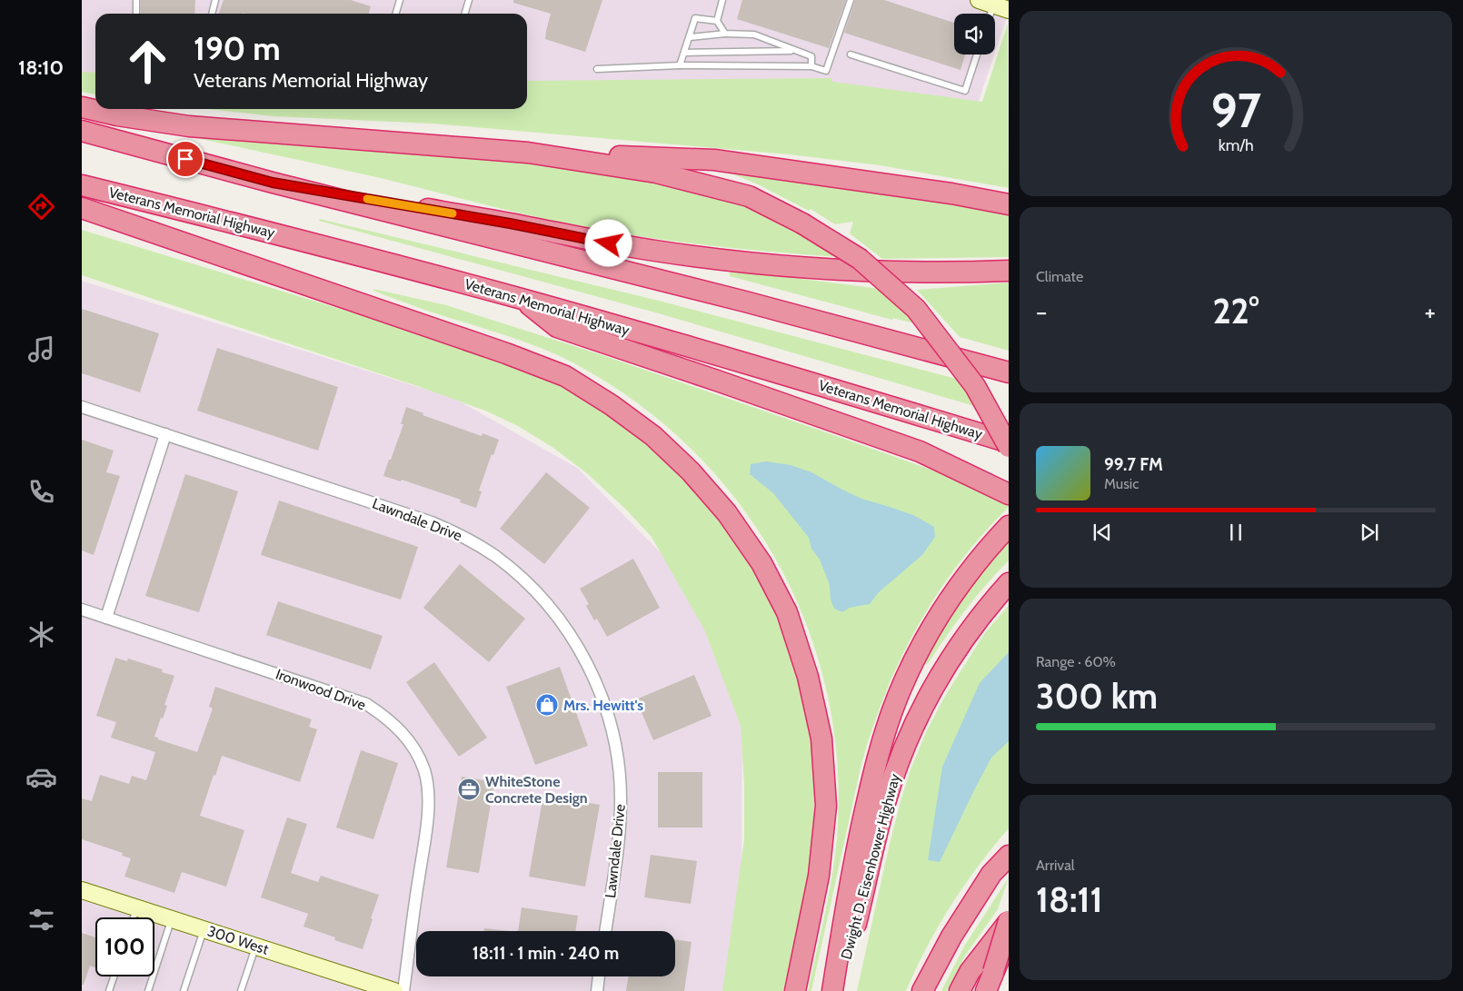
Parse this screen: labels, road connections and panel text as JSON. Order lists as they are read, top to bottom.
{
  "streets": {
    "highway": ["Veterans Memorial Highway", "Dwight D. Eisenhower Highway"],
    "main road": ["300 West"],
    "street": ["Lawndale Drive", "Ironwood Drive"]
  },
  "places": {
    "shop": ["Mrs. Hewitt's"],
    "office": ["WhiteStone Concrete Design"]
  },
  "page": {
    "tabs": "18:10",
    "turn": ["190 m", "Veterans Memorial Highway"],
    "tile": [
      "Climate",
      ["Range · 60%", "300 km"],
      ["Arrival", "18:11"]
    ],
    "heat": ["−", "22°", "+"],
    "song": ["99.7 FM", "Music"],
    "limit": "100",
    "trip": "18:11 · 1 min · 240 m",
    "gauge": ["97", "km/h"]
  }
}
